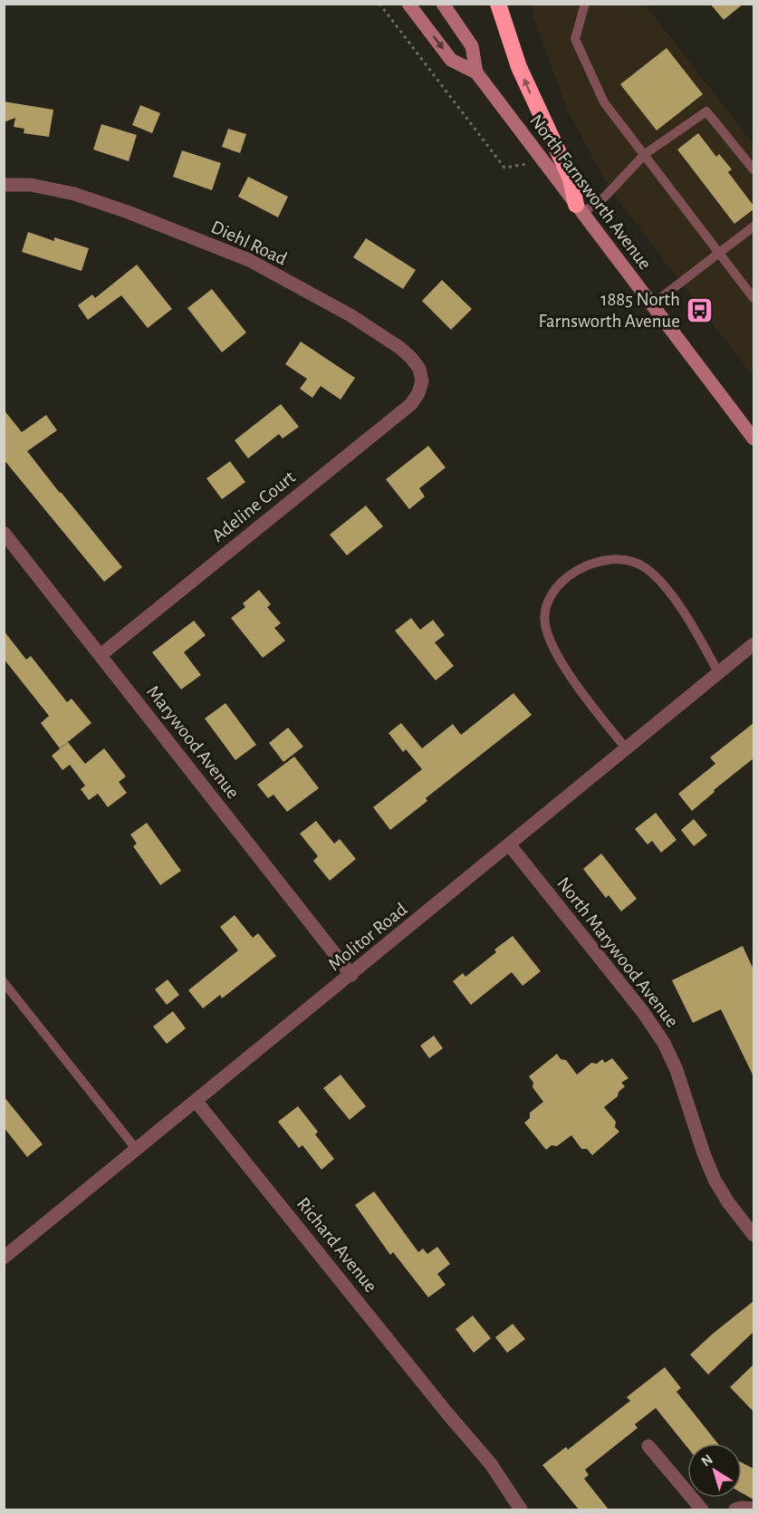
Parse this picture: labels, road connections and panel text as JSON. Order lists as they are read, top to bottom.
{
  "streets": {
    "main road": ["North Farnsworth Avenue"],
    "street": [
      "Diehl Road",
      "Adeline Court",
      "Marywood Avenue",
      "Molitor Road",
      "North Marywood Avenue",
      "Richard Avenue"
    ]
  },
  "crossings": [
    ["Diehl Road", "Adeline Court"],
    ["Adeline Court", "Marywood Avenue"],
    ["Marywood Avenue", "Molitor Road"],
    ["Molitor Road", "North Marywood Avenue"],
    ["Molitor Road", "Richard Avenue"]
  ],
  "places": {
    "bus stop": ["1885 North Farnsworth Avenue"]
  },
  "north": "top left"
}
